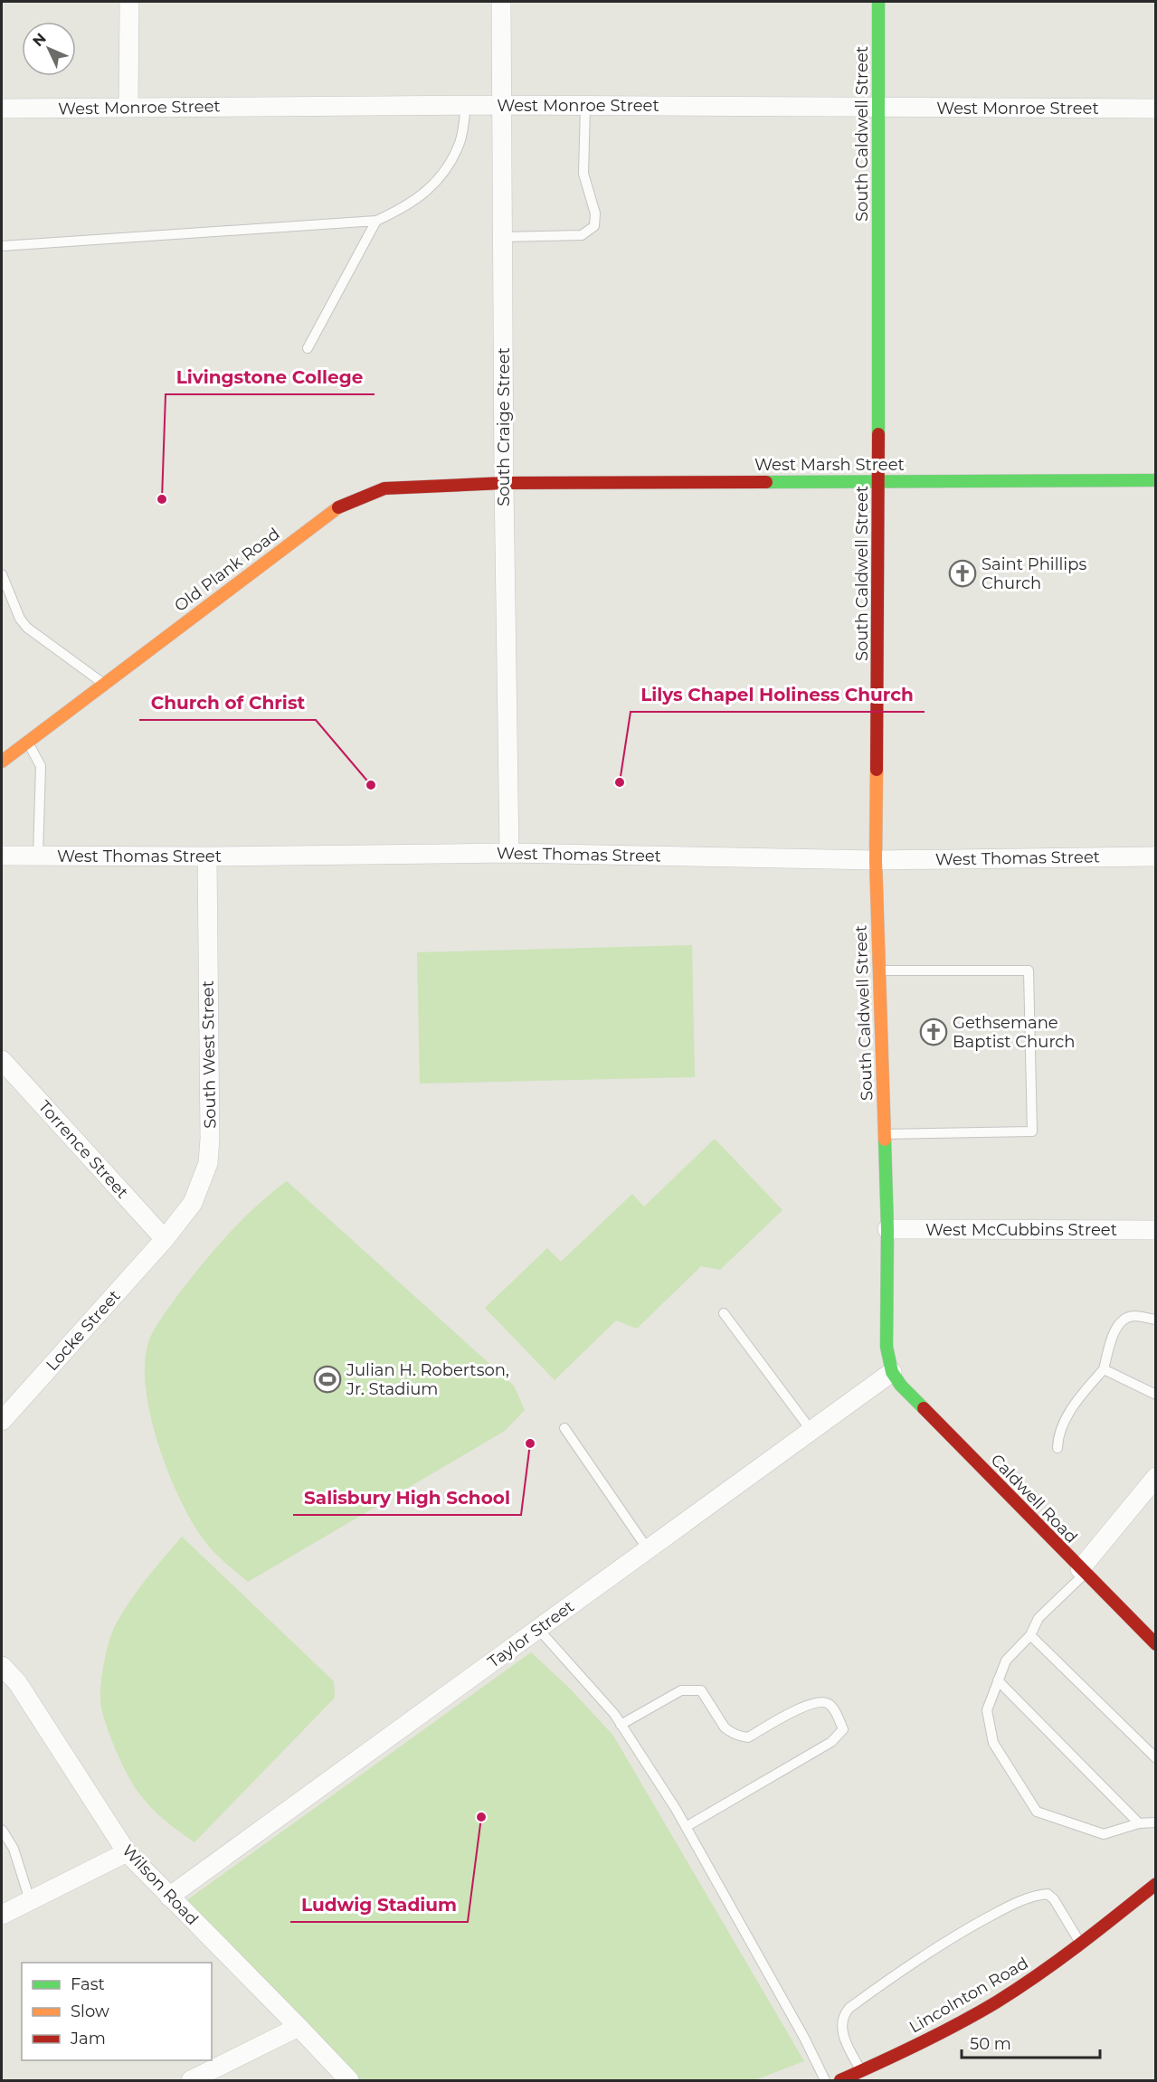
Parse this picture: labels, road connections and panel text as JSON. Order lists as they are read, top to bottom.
{
  "streets": {
    "street": [
      "West Monroe Street",
      "South Caldwell Street",
      "South Craige Street",
      "West Marsh Street",
      "Old Plank Road",
      "West Thomas Street",
      "South West Street",
      "Torrence Street",
      "West McCubbins Street",
      "Locke Street",
      "Caldwell Road",
      "Taylor Street",
      "Wilson Road",
      "Lincolnton Road"
    ]
  },
  "crossings": [
    ["West Monroe Street", "South Caldwell Street"],
    ["West Monroe Street", "South Craige Street"],
    ["South Caldwell Street", "West Marsh Street"],
    ["South Caldwell Street", "West Thomas Street"],
    ["South Caldwell Street", "West McCubbins Street"],
    ["South Caldwell Street", "Caldwell Road"],
    ["South Caldwell Street", "Taylor Street"],
    ["South Craige Street", "West Marsh Street"],
    ["South Craige Street", "Old Plank Road"],
    ["South Craige Street", "West Thomas Street"],
    ["West Marsh Street", "Old Plank Road"],
    ["West Thomas Street", "South West Street"],
    ["South West Street", "Torrence Street"],
    ["South West Street", "Locke Street"],
    ["Torrence Street", "Locke Street"],
    ["Caldwell Road", "Taylor Street"],
    ["Taylor Street", "Wilson Road"]
  ],
  "places": {
    "other": [
      "Livingstone College",
      "Lilys Chapel Holiness Church",
      "Church of Christ",
      "Salisbury High School",
      "Ludwig Stadium"
    ],
    "church": ["Saint Phillips Church", "Gethsemane Baptist Church"],
    "sports": ["Julian H. Robertson, Jr. Stadium"]
  },
  "legend": ["Fast", "Slow", "Jam"],
  "scale_bar": "50 m",
  "north": "top left"
}
